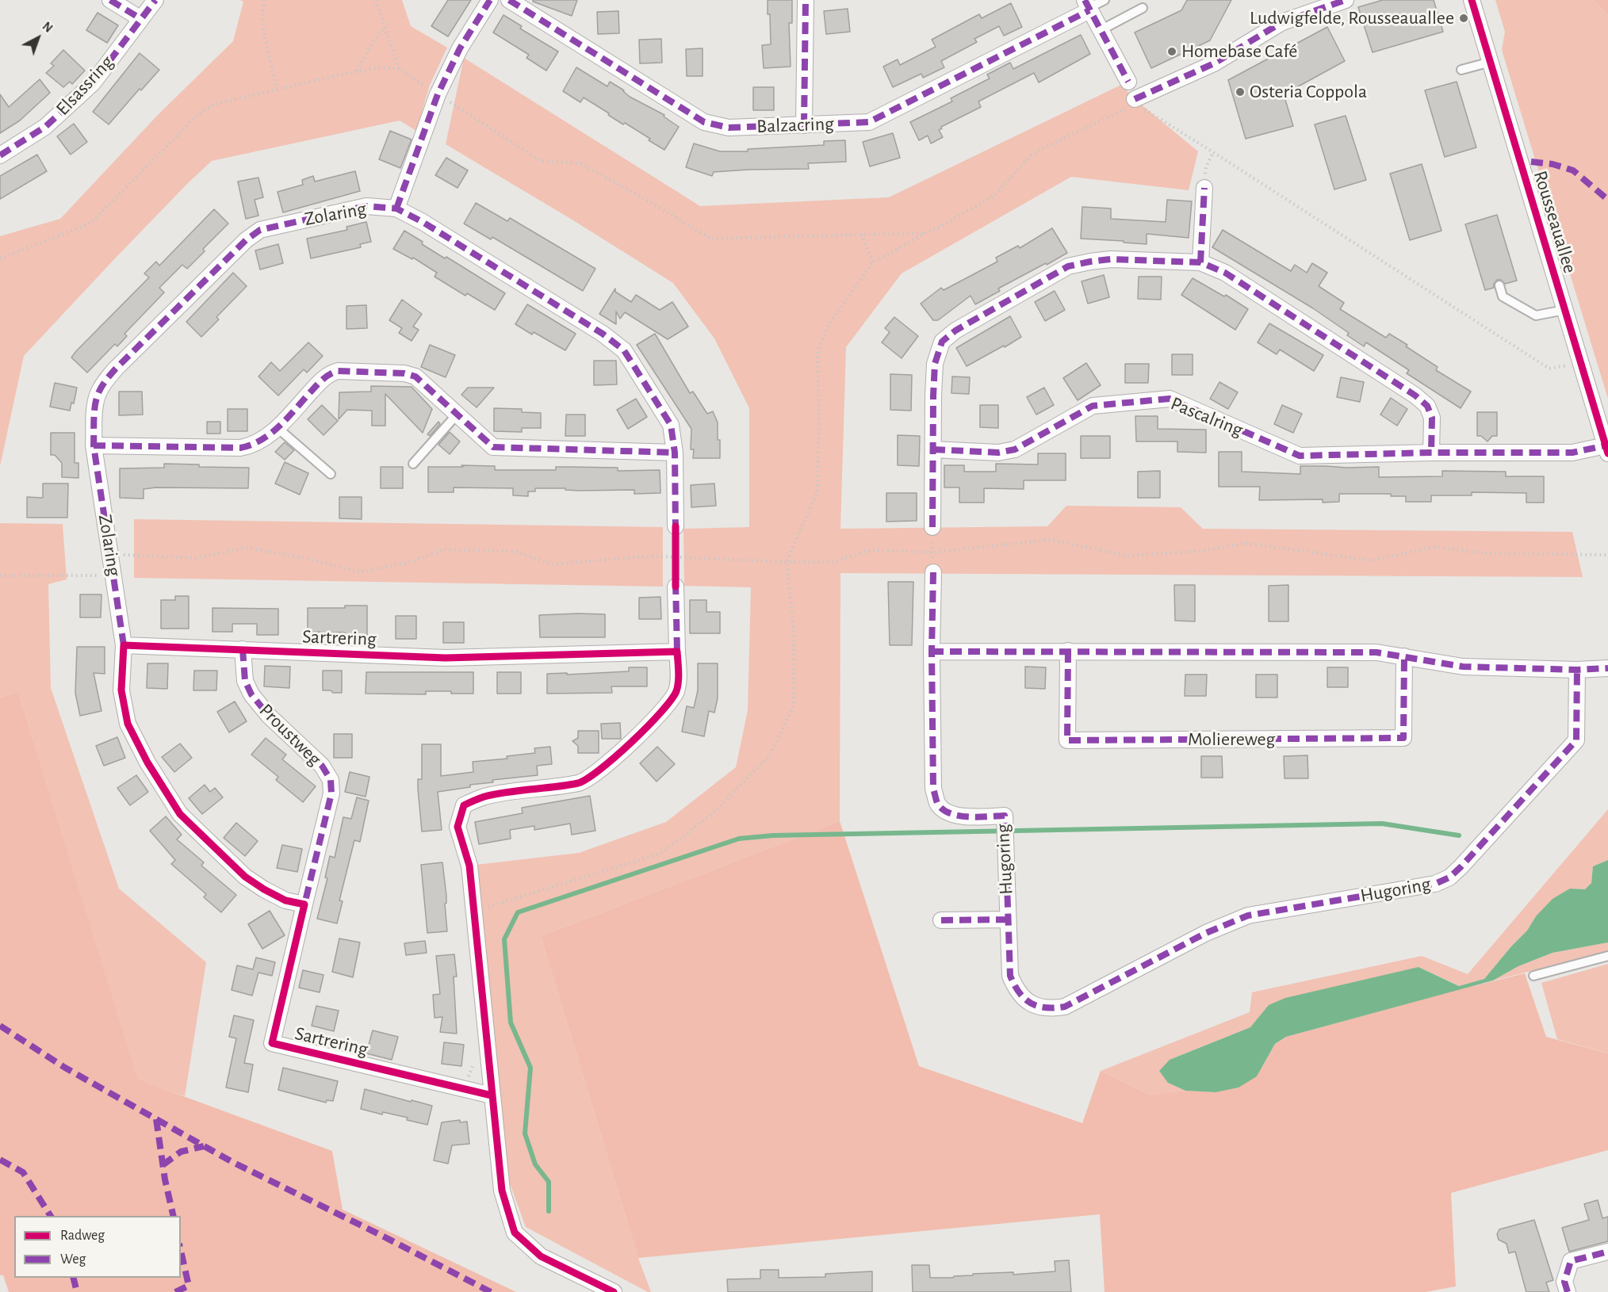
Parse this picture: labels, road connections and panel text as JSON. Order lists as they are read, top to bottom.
{
  "streets": {
    "street": [
      "Elsassring",
      "Balzacring",
      "Zolaring",
      "Rousseauallee",
      "Pascalring",
      "Sartrering",
      "Proustweg",
      "Moliereweg",
      "Hugoring"
    ]
  },
  "crossings": [
    ["Zolaring", "Sartrering"],
    ["Rousseauallee", "Pascalring"],
    ["Sartrering", "Proustweg"]
  ],
  "places": ["Ludwigfelde, Rousseauallee", "Homebase Café", "Osteria Coppola"],
  "legend": ["Radweg", "Weg"],
  "north": "top right"
}
